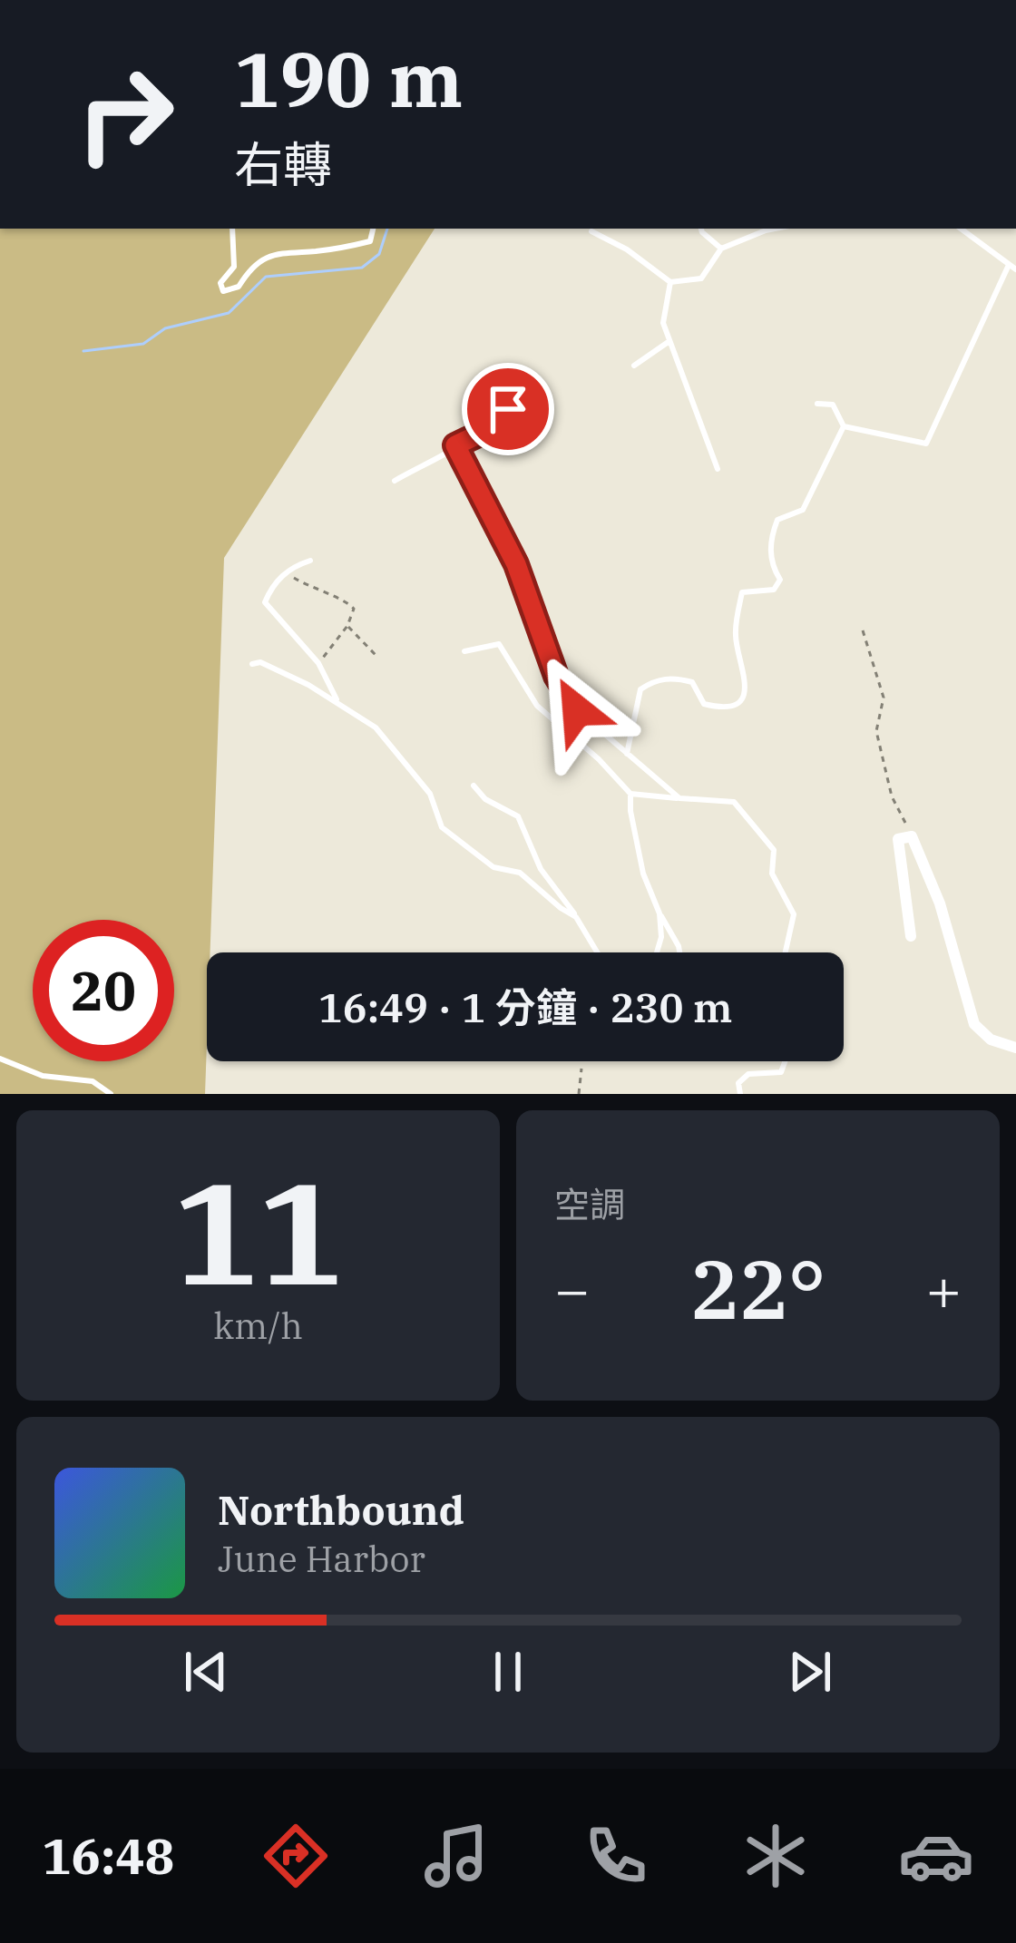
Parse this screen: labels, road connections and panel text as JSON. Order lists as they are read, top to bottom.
{
  "page": {
    "turn": ["190 m", "右轉"],
    "limit": "20",
    "trip": "16:49 · 1 分鐘 · 230 m",
    "tile": [
      ["11", "km/h"],
      "空調"
    ],
    "heat": ["−", "22°", "+"],
    "song": ["Northbound", "June Harbor"],
    "tabs": "16:48"
  }
}
